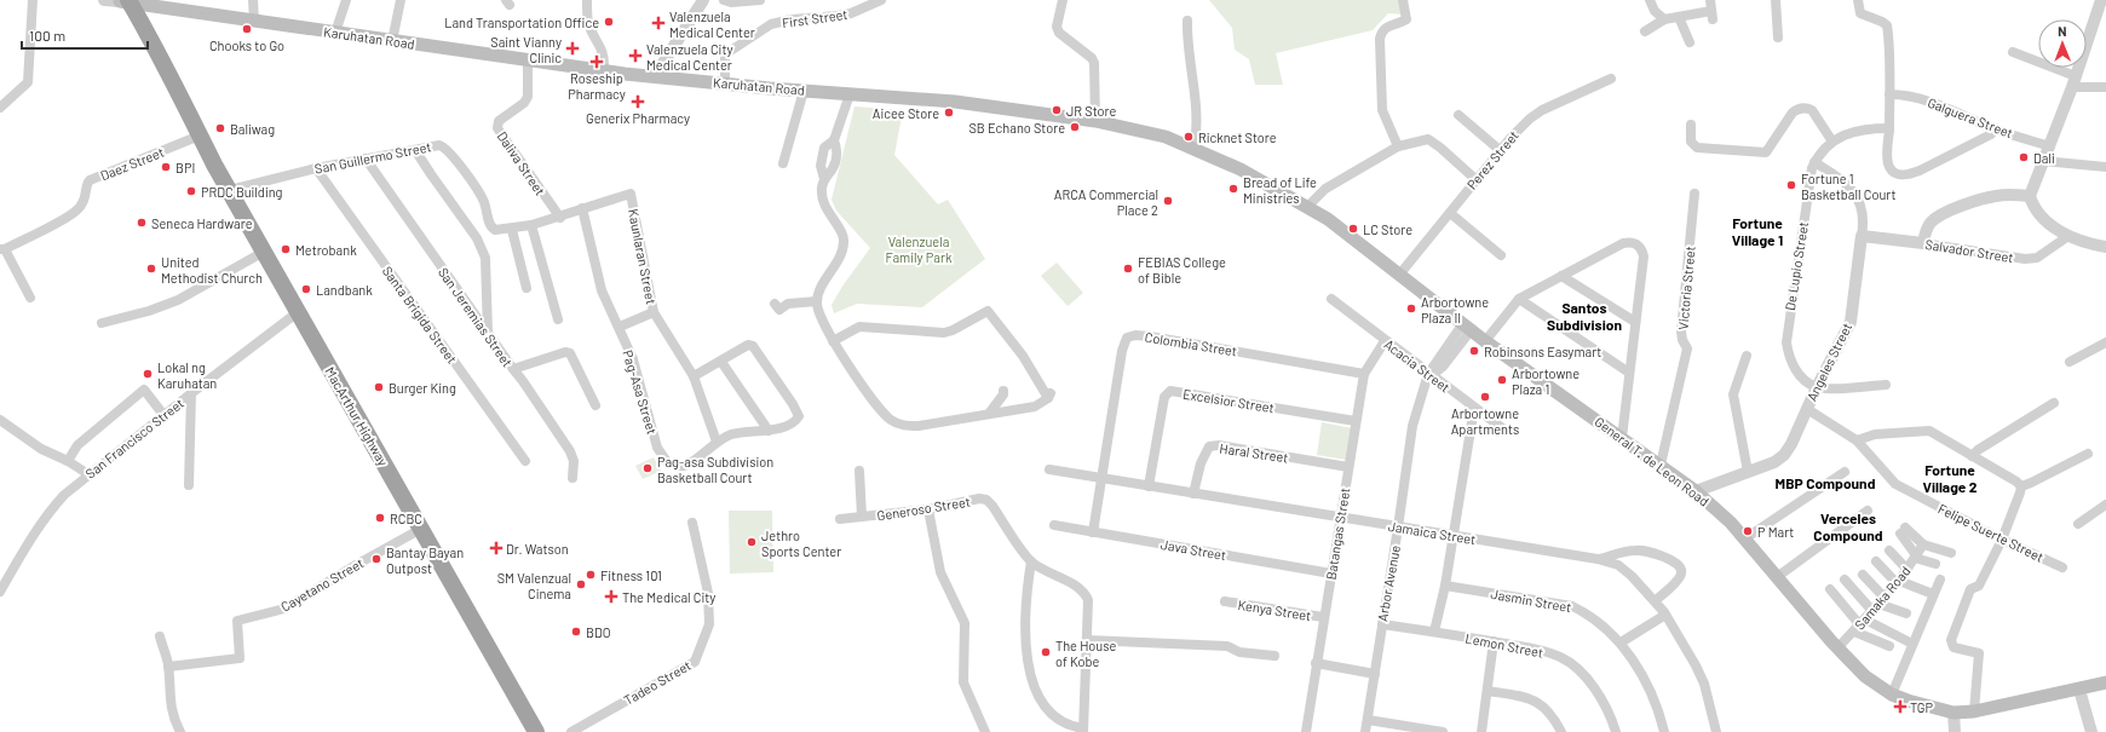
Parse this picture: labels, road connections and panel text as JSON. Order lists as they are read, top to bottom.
{
  "streets": {
    "highway": ["MacArthur Highway"],
    "main road": ["Karuhatan Road", "General T. de Leon Road"],
    "street": [
      "First Street",
      "Galguera Street",
      "San Guillermo Street",
      "Perez Street",
      "Daez Street",
      "Daliva Street",
      "Salvador Street",
      "Kaunlaran Street",
      "De Lupio Street",
      "Victoria Street",
      "Santa Brigida Street",
      "San Jeremias Street",
      "Colombia Street",
      "Angeles Street",
      "Acacia Street",
      "Pag-Asa Street",
      "Excelsior Street",
      "San Francisco Street",
      "Haral Street",
      "Generoso Street",
      "Jamaica Street",
      "Felipe Suerte Street",
      "Batangas Street",
      "Java Street",
      "Arbor Avenue",
      "Cayetano Street",
      "Samaka Road",
      "Jasmin Street",
      "Kenya Street",
      "Lemon Street",
      "Tadeo Street"
    ]
  },
  "crossings": [
    ["First Street", "Karuhatan Road"],
    ["Karuhatan Road", "Daliva Street"],
    ["Karuhatan Road", "MacArthur Highway"],
    ["Karuhatan Road", "General T. de Leon Road"],
    ["San Guillermo Street", "Daliva Street"],
    ["San Guillermo Street", "Kaunlaran Street"],
    ["San Guillermo Street", "Santa Brigida Street"],
    ["San Guillermo Street", "San Jeremias Street"],
    ["San Guillermo Street", "Pag-Asa Street"],
    ["San Guillermo Street", "MacArthur Highway"],
    ["Perez Street", "General T. de Leon Road"],
    ["Daez Street", "MacArthur Highway"],
    ["Salvador Street", "Angeles Street"],
    ["Kaunlaran Street", "Pag-Asa Street"],
    ["De Lupio Street", "Angeles Street"],
    ["Victoria Street", "General T. de Leon Road"],
    ["Colombia Street", "Jamaica Street"],
    ["Colombia Street", "Batangas Street"],
    ["Colombia Street", "Java Street"],
    ["Angeles Street", "General T. de Leon Road"],
    ["Angeles Street", "Felipe Suerte Street"],
    ["Acacia Street", "Batangas Street"],
    ["Acacia Street", "Arbor Avenue"],
    ["Excelsior Street", "Jamaica Street"],
    ["Excelsior Street", "Batangas Street"],
    ["MacArthur Highway", "San Francisco Street"],
    ["MacArthur Highway", "Cayetano Street"],
    ["Haral Street", "Jamaica Street"],
    ["Haral Street", "Batangas Street"],
    ["General T. de Leon Road", "Arbor Avenue"],
    ["General T. de Leon Road", "Samaka Road"],
    ["Jamaica Street", "Batangas Street"],
    ["Jamaica Street", "Arbor Avenue"],
    ["Batangas Street", "Java Street"],
    ["Batangas Street", "Kenya Street"],
    ["Arbor Avenue", "Lemon Street"]
  ],
  "districts": [
    "Fortune Village 1",
    "Santos Subdivision",
    "Fortune Village 2",
    "MBP Compound",
    "Verceles Compound"
  ],
  "parks": ["Valenzuela Family Park"],
  "places": {
    "other": [
      "Land Transportation Office",
      "Chooks to Go",
      "JR Store",
      "Aicee Store",
      "SB Echano Store",
      "Baliwag",
      "Ricknet Store",
      "Dali",
      "BPI",
      "Fortune 1 Basketball Court",
      "Bread of Life Ministries",
      "PRDC Building",
      "ARCA Commercial Place 2",
      "Seneca Hardware",
      "LC Store",
      "Metrobank",
      "United Methodist Church",
      "FEBIAS College of Bible",
      "Landbank",
      "Arbortowne Plaza II",
      "Robinsons Easymart",
      "Lokal ng Karuhatan",
      "Arbortowne Plaza 1",
      "Burger King",
      "Arbortowne Apartments",
      "Pag-asa Subdivision Basketball Court",
      "RCBC",
      "P Mart",
      "Jethro Sports Center",
      "Bantay Bayan Outpost",
      "Fitness 101",
      "SM Valenzual Cinema",
      "BDO",
      "The House of Kobe"
    ],
    "health": [
      "Valenzuela Medical Center",
      "Saint Vianny Clinic",
      "Valenzuela City Medical Center",
      "Roseship Pharmacy",
      "Generix Pharmacy",
      "Dr. Watson",
      "The Medical City",
      "TGP"
    ]
  },
  "scale_bar": "100 m",
  "north": "top"
}
